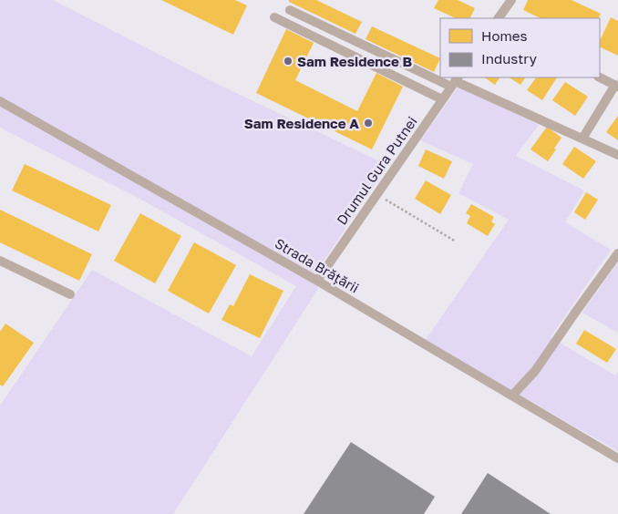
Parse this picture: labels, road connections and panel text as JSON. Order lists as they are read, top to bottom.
{
  "streets": {
    "street": ["Drumul Gura Putnei", "Strada Brățării"]
  },
  "crossings": [
    ["Drumul Gura Putnei", "Strada Brățării"]
  ],
  "places": ["Sam Residence B", "Sam Residence A"],
  "legend": ["Homes", "Industry"]
}
